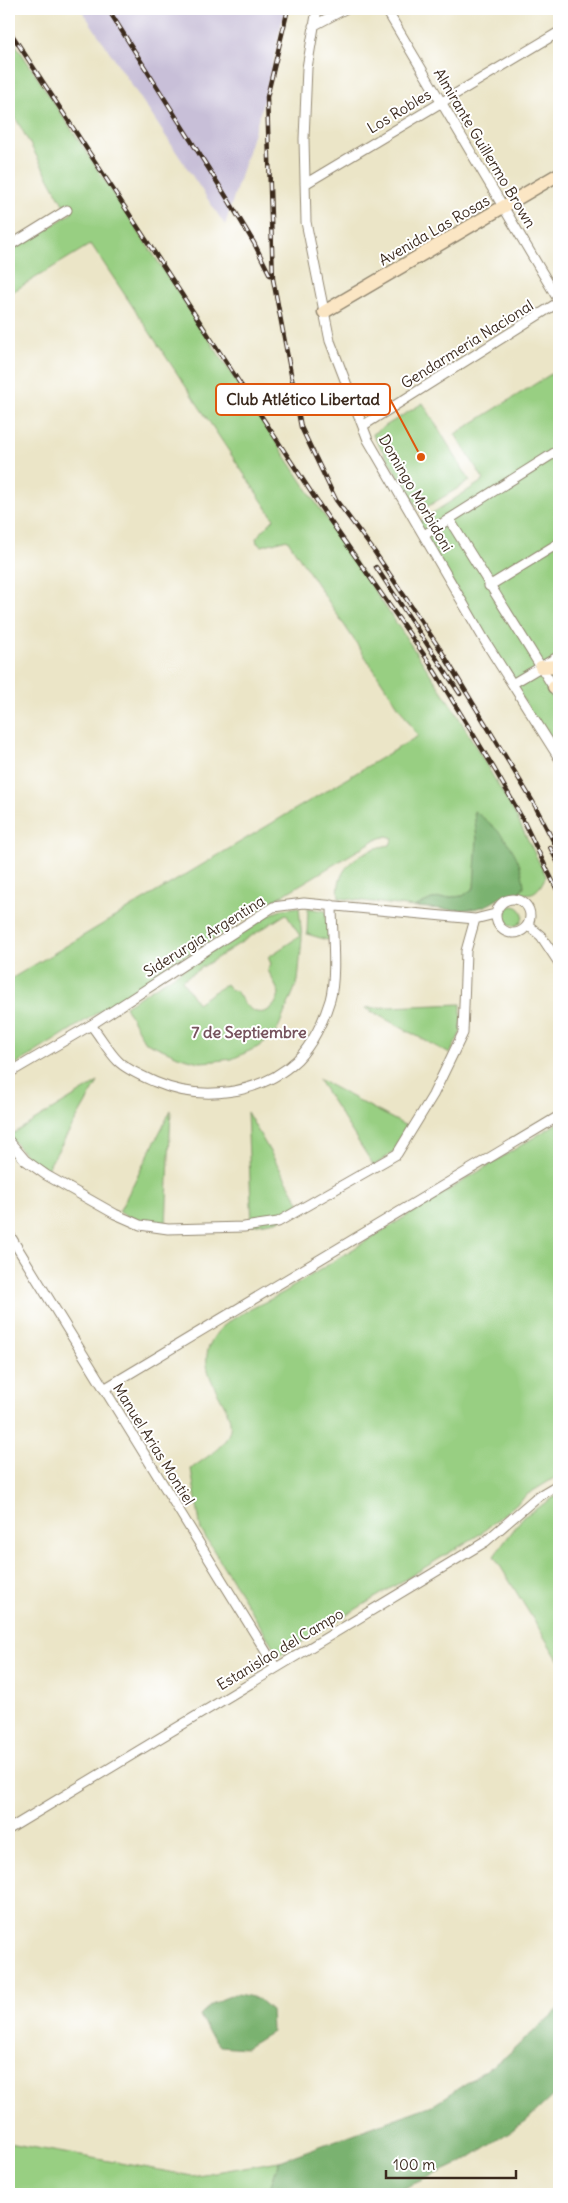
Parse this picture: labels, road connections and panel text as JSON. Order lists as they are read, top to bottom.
{
  "streets": {
    "street": [
      "Los Robles",
      "Almirante Guillermo Brown",
      "Avenida Las Rosas",
      "Gendarmería Nacional",
      "Domingo Morbidoni",
      "Siderurgia Argentina",
      "Manuel Arias Montiel",
      "Estanislao del Campo"
    ]
  },
  "crossings": [
    ["Los Robles", "Almirante Guillermo Brown"],
    ["Los Robles", "Domingo Morbidoni"],
    ["Almirante Guillermo Brown", "Avenida Las Rosas"],
    ["Almirante Guillermo Brown", "Gendarmería Nacional"],
    ["Avenida Las Rosas", "Domingo Morbidoni"],
    ["Gendarmería Nacional", "Domingo Morbidoni"],
    ["Manuel Arias Montiel", "Estanislao del Campo"]
  ],
  "districts": ["7 de Septiembre"],
  "places": ["Club Atlético Libertad"],
  "scale_bar": "100 m"
}
